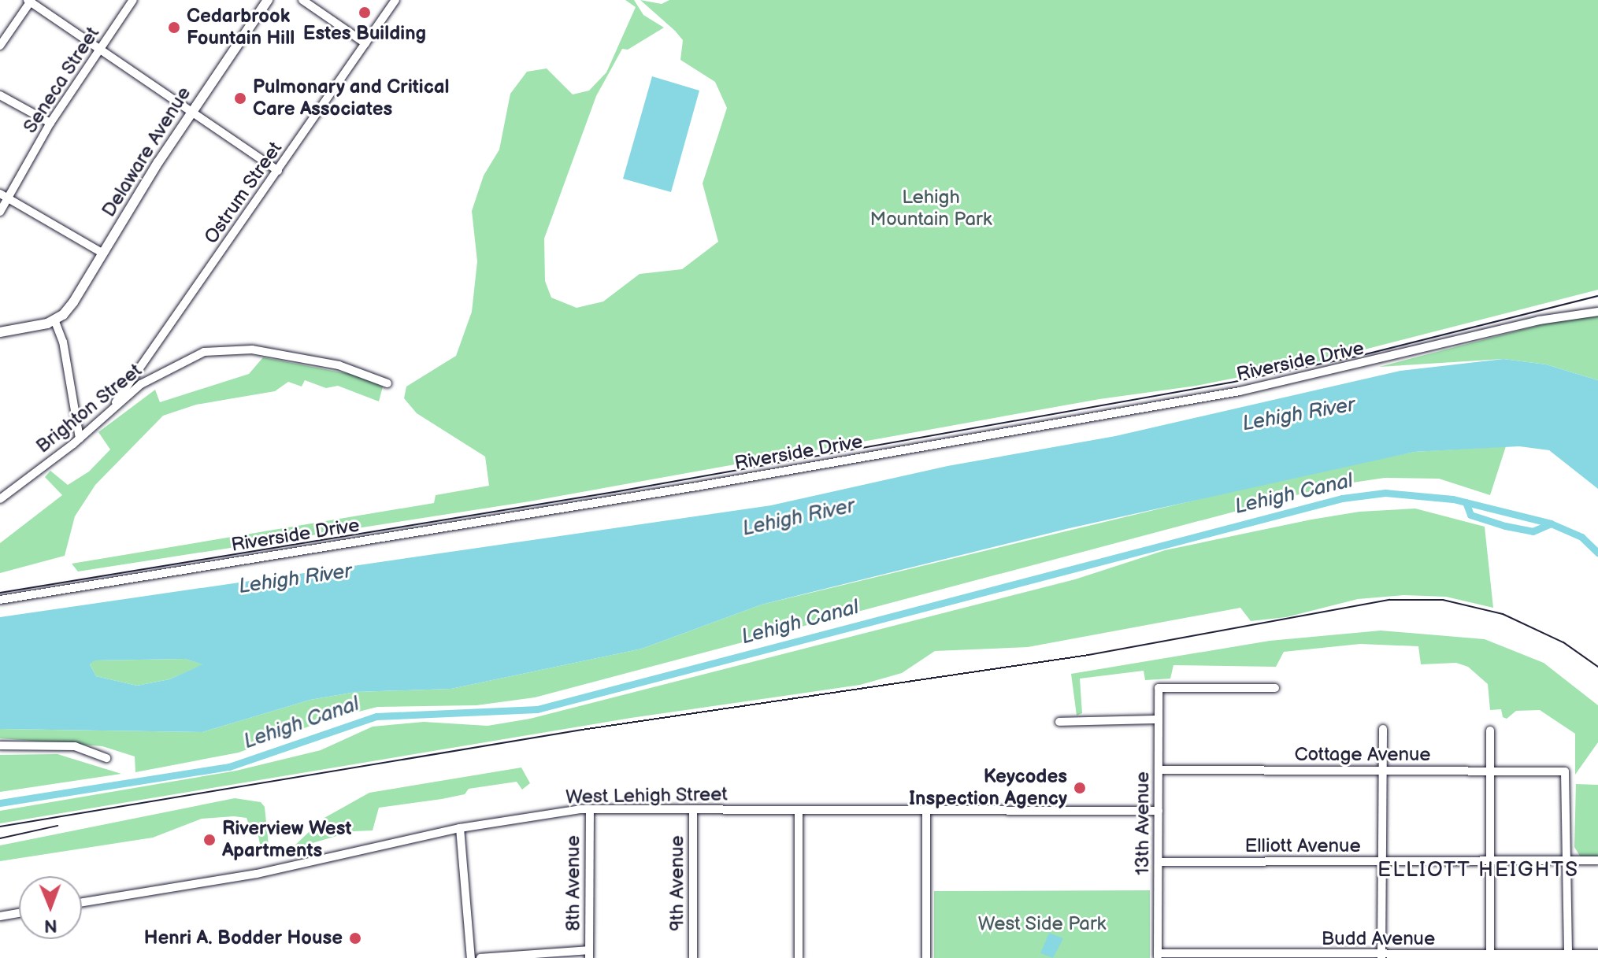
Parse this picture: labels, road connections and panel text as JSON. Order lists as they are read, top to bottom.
{
  "streets": {
    "main road": ["Delaware Avenue"],
    "street": [
      "Seneca Street",
      "Ostrum Street",
      "Riverside Drive",
      "Brighton Street",
      "Cottage Avenue",
      "West Lehigh Street",
      "13th Avenue",
      "Elliott Avenue",
      "8th Avenue",
      "9th Avenue",
      "Budd Avenue"
    ]
  },
  "crossings": [
    ["Ostrum Street", "Brighton Street"],
    ["Cottage Avenue", "13th Avenue"],
    ["Cottage Avenue", "Elliott Avenue"],
    ["West Lehigh Street", "13th Avenue"],
    ["West Lehigh Street", "8th Avenue"],
    ["West Lehigh Street", "9th Avenue"],
    ["13th Avenue", "Elliott Avenue"],
    ["13th Avenue", "Budd Avenue"]
  ],
  "districts": ["ELLIOTT HEIGHTS"],
  "water": ["Lehigh River", "Lehigh Canal"],
  "parks": ["Lehigh Mountain Park", "West Side Park"],
  "places": [
    "Estes Building",
    "Cedarbrook Fountain Hill",
    "Pulmonary and Critical Care Associates",
    "Keycodes Inspection Agency",
    "Riverview West Apartments",
    "Henri A. Bodder House"
  ],
  "north": "bottom"
}
